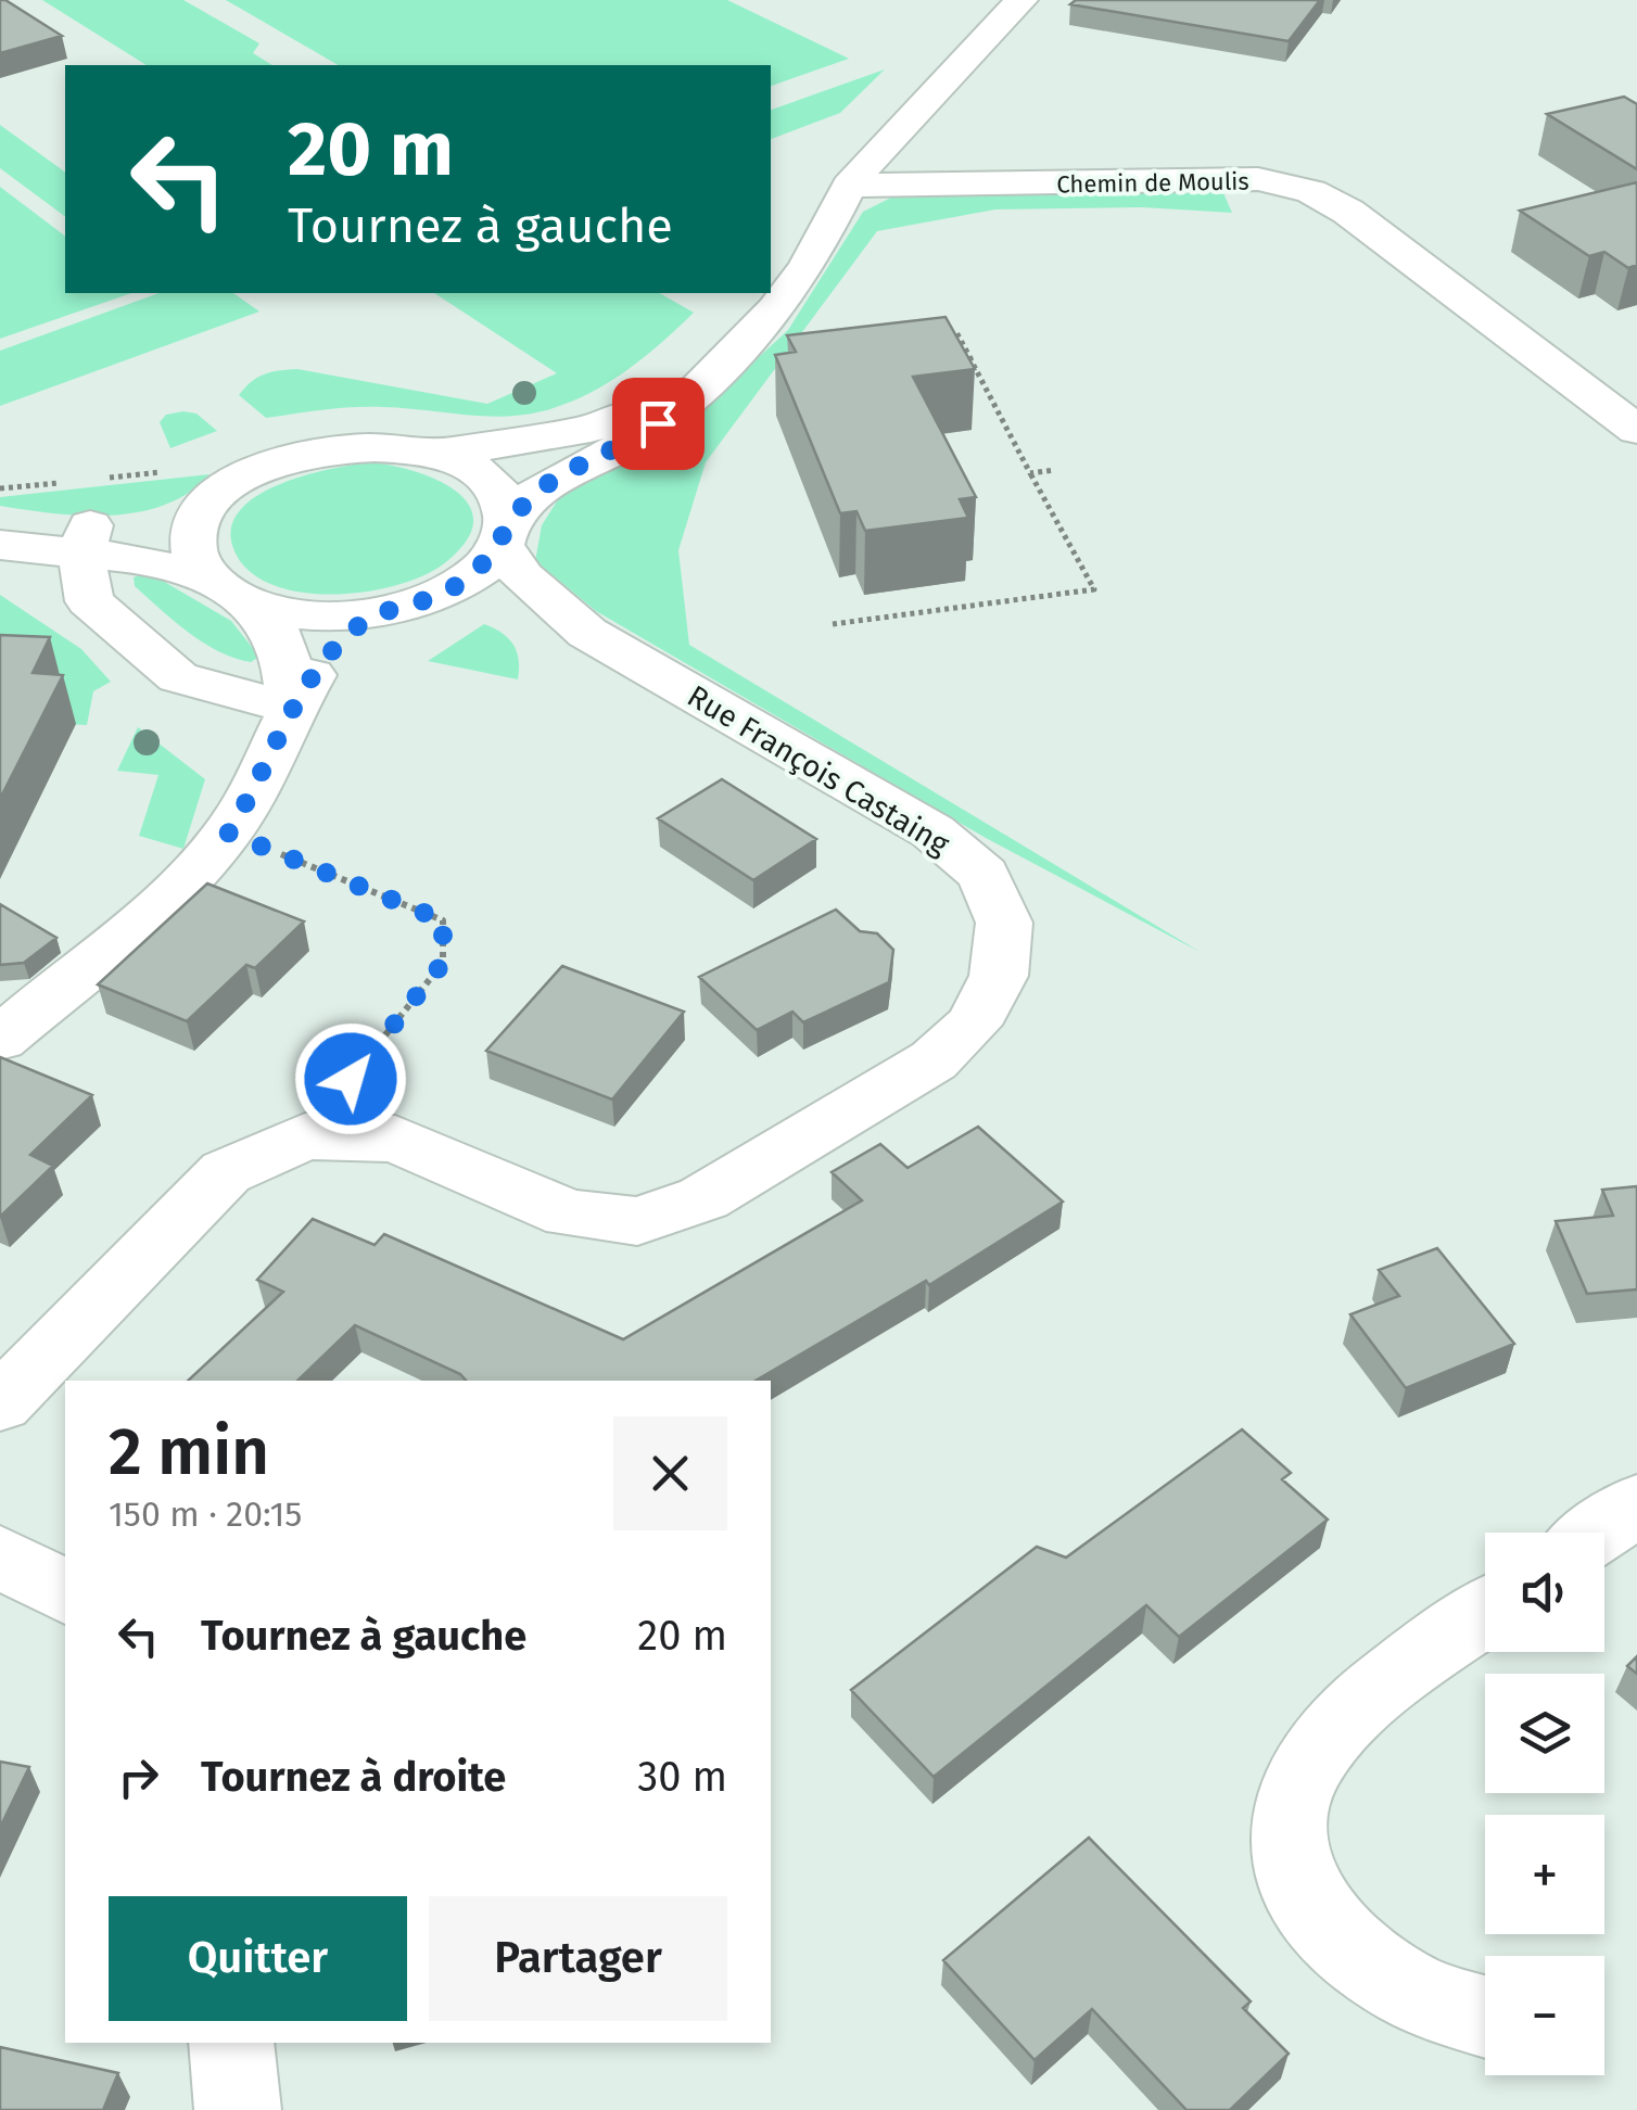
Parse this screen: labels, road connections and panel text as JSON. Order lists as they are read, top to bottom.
{
  "streets": {
    "street": ["Chemin de Moulis", "Rue François Castaing"]
  },
  "page": {
    "turn": ["20 m", "Tournez à gauche"],
    "heading": ["2 min", "150 m · 20:15"],
    "map_buttons": ["+", "−"],
    "list": [
      {
        "name": "Tournez à gauche",
        "value": "20 m"
      },
      {
        "name": "Tournez à droite",
        "value": "30 m"
      }
    ],
    "buttons": ["Quitter", "Partager"]
  }
}
